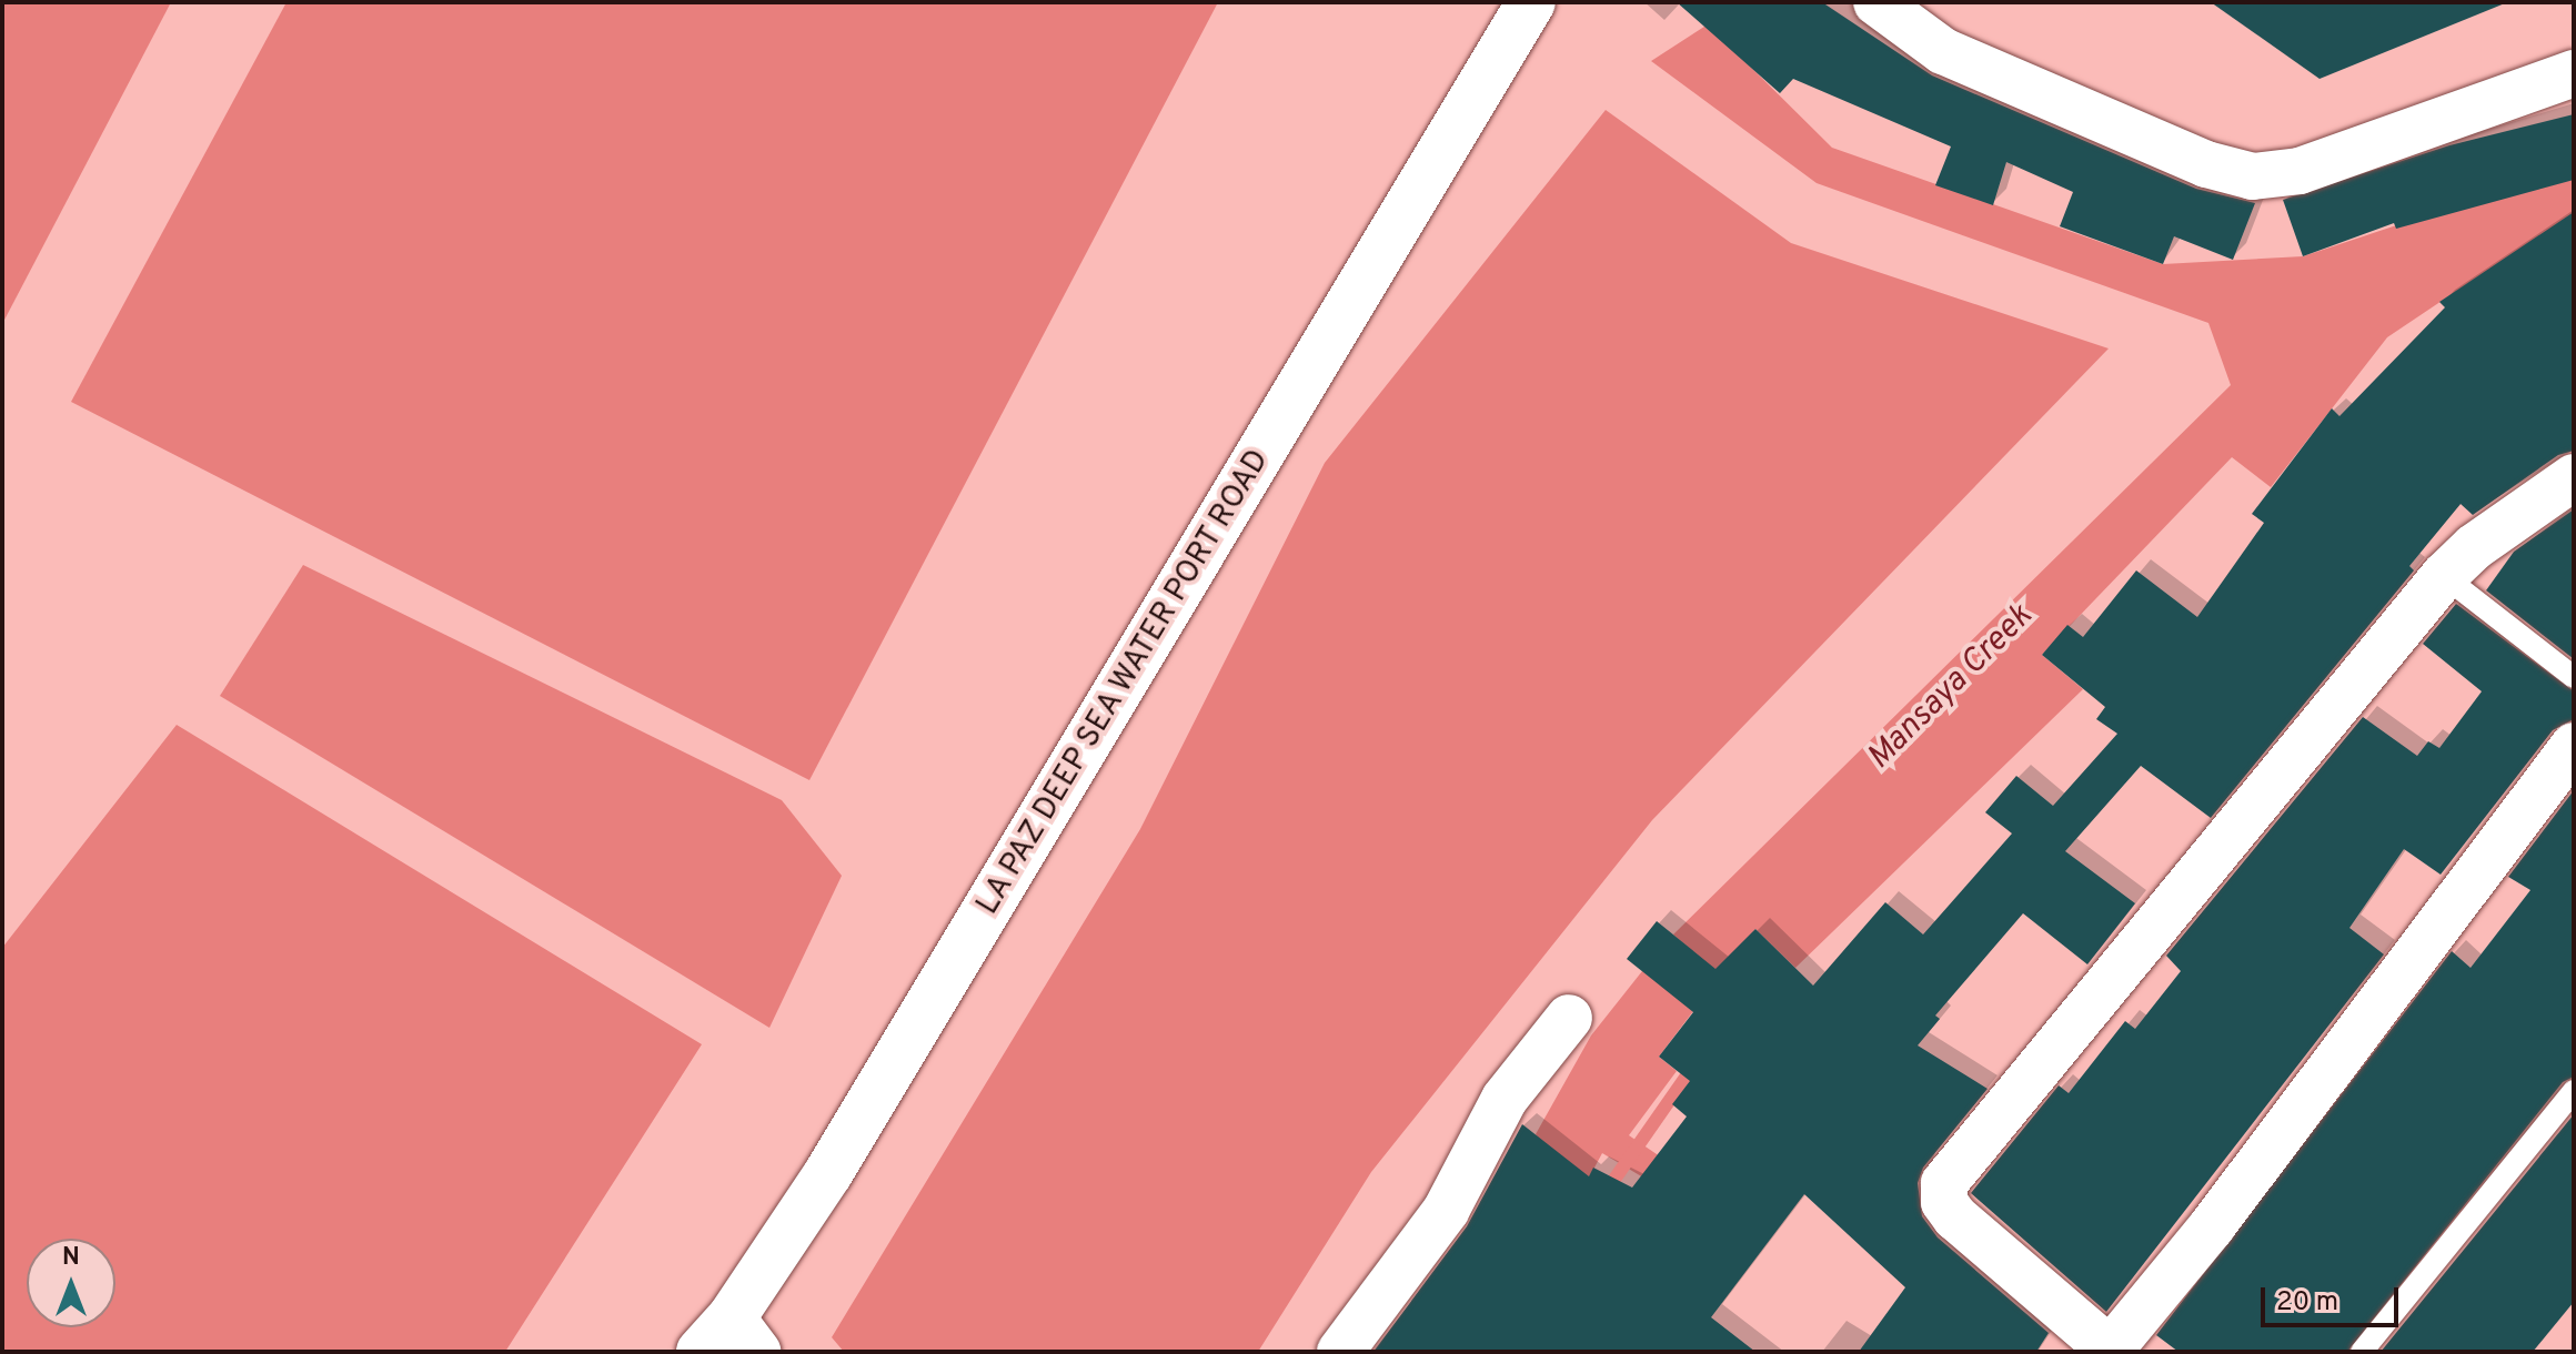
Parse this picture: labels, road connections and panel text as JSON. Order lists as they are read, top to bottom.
{
  "streets": {
    "main road": ["LA PAZ DEEP SEA WATER PORT ROAD"]
  },
  "water": ["Mansaya Creek"],
  "scale_bar": "20 m",
  "north": "top"
}
